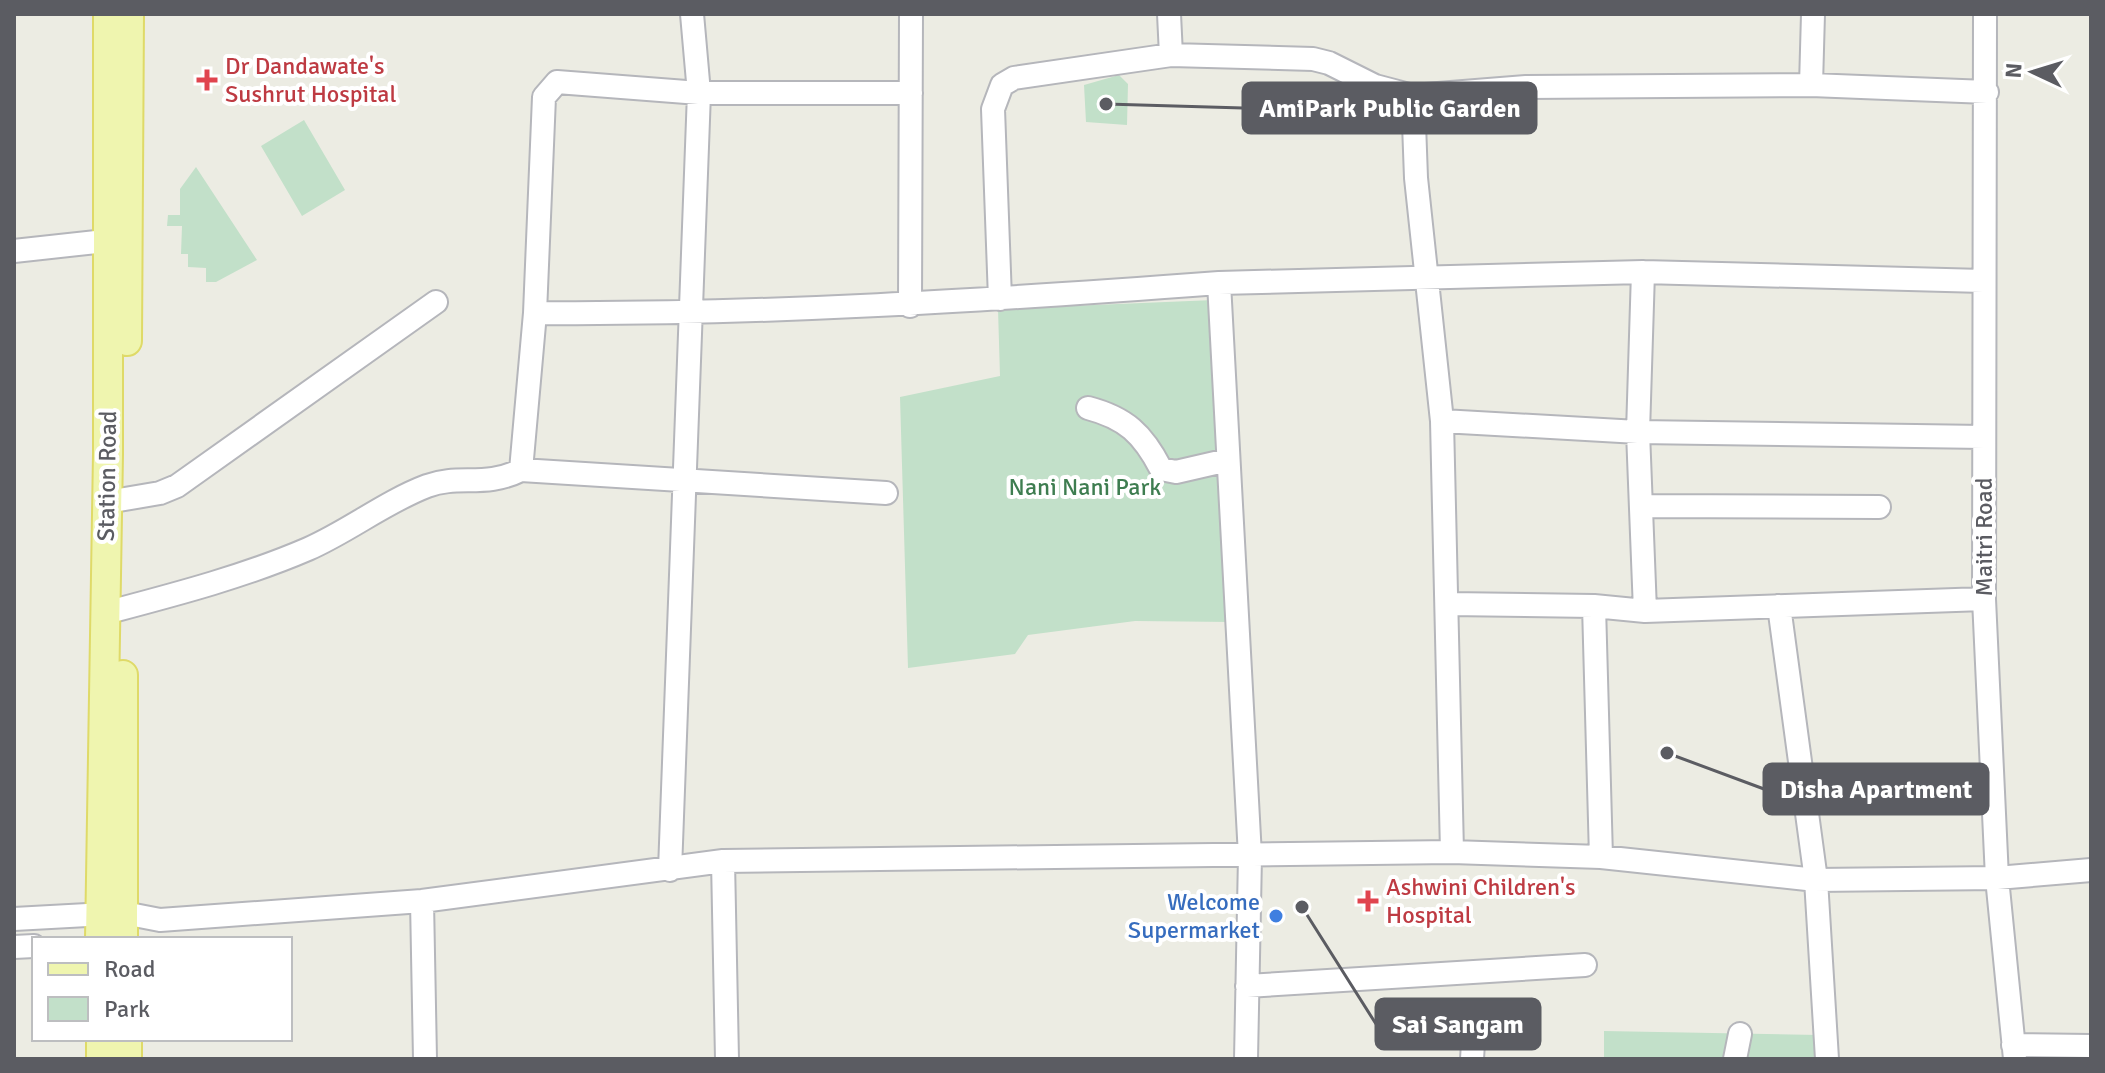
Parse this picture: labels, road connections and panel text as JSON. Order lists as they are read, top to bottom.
{
  "streets": {
    "main road": ["Station Road"],
    "street": ["Maitri Road"]
  },
  "parks": ["Nani Nani Park"],
  "places": {
    "health": ["Dr Dandawate's Sushrut Hospital", "Ashwini Children's Hospital"],
    "other": [
      "AmiPark Public Garden",
      "Disha Apartment",
      "Sai Sangam",
      "Welcome Supermarket"
    ]
  },
  "legend": ["Road", "Park"],
  "north": "left"
}
